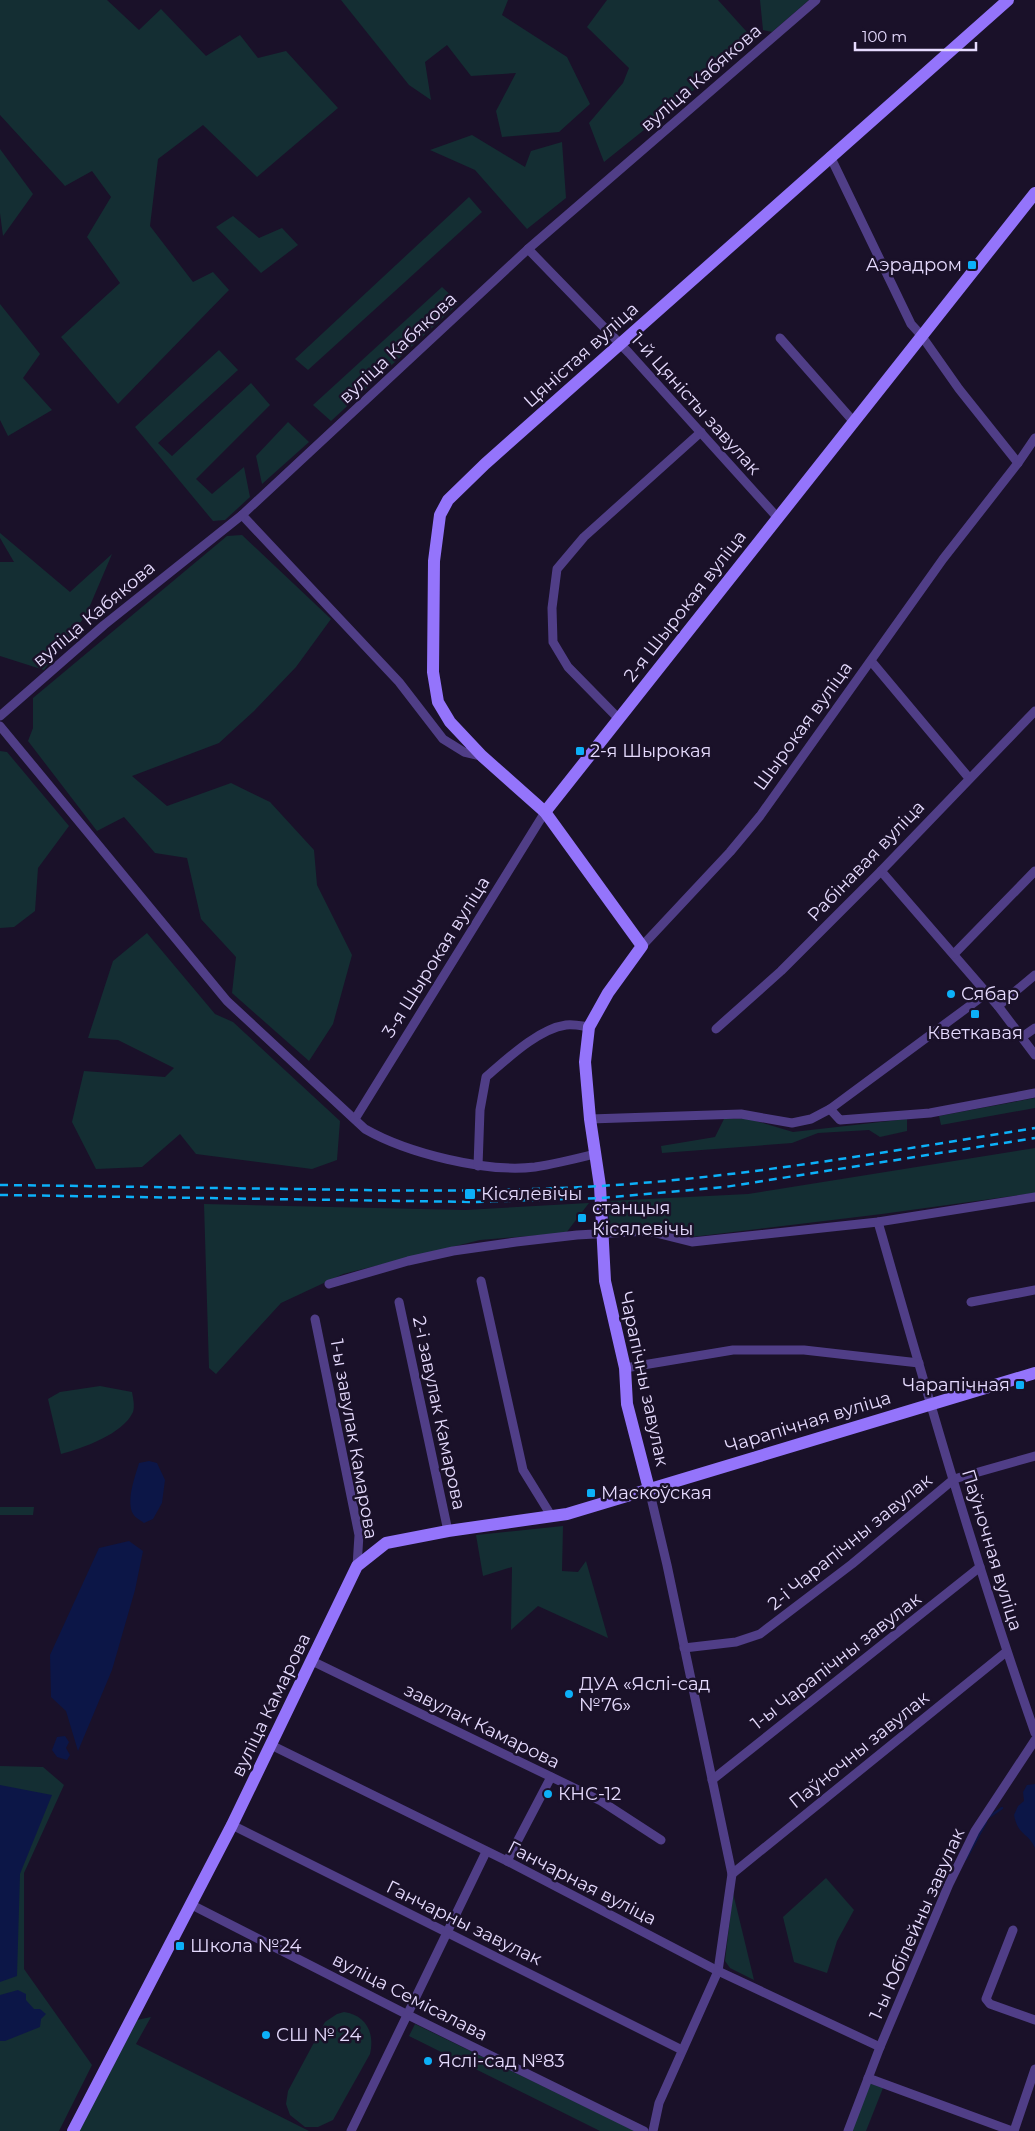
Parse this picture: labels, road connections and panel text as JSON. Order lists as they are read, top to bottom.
{
  "streets": {
    "street": [
      "вуліца Кабякова",
      "Цяністая вуліца",
      "1-й Цяністы завулак",
      "2-я Шырокая вуліца",
      "Шырокая вуліца",
      "Рабінавая вуліца",
      "3-я Шырокая вуліца",
      "Чарапічны завулак",
      "2-і завулак Камарова",
      "Чарапічная вуліца",
      "1-ы завулак Камарова",
      "2-і Чарапічны завулак",
      "Паўночная вуліца",
      "1-ы Чарапічны завулак",
      "вуліца Камарова",
      "завулак Камарова",
      "Паўночны завулак",
      "Ганчарная вуліца",
      "Ганчарны завулак",
      "1-ы Юбілейны завулак",
      "вуліца Семісалава"
    ]
  },
  "crossings": [
    ["вуліца Кабякова", "1-й Цяністы завулак"],
    ["Цяністая вуліца", "1-й Цяністы завулак"],
    ["Цяністая вуліца", "2-я Шырокая вуліца"],
    ["Цяністая вуліца", "Шырокая вуліца"],
    ["Цяністая вуліца", "3-я Шырокая вуліца"],
    ["1-й Цяністы завулак", "2-я Шырокая вуліца"],
    ["2-я Шырокая вуліца", "3-я Шырокая вуліца"],
    ["Шырокая вуліца", "Чарапічны завулак"],
    ["Чарапічны завулак", "Чарапічная вуліца"],
    ["Чарапічны завулак", "2-і Чарапічны завулак"],
    ["Чарапічны завулак", "1-ы Чарапічны завулак"],
    ["Чарапічны завулак", "вуліца Камарова"],
    ["Чарапічны завулак", "Паўночны завулак"],
    ["Чарапічны завулак", "Ганчарная вуліца"],
    ["2-і завулак Камарова", "вуліца Камарова"],
    ["Чарапічная вуліца", "Паўночная вуліца"],
    ["Чарапічная вуліца", "вуліца Камарова"],
    ["1-ы завулак Камарова", "вуліца Камарова"],
    ["2-і Чарапічны завулак", "Паўночная вуліца"],
    ["Паўночная вуліца", "1-ы Чарапічны завулак"],
    ["Паўночная вуліца", "Паўночны завулак"],
    ["вуліца Камарова", "завулак Камарова"],
    ["вуліца Камарова", "Ганчарная вуліца"],
    ["вуліца Камарова", "Ганчарны завулак"],
    ["вуліца Камарова", "вуліца Семісалава"],
    ["Ганчарная вуліца", "1-ы Юбілейны завулак"]
  ],
  "places": {
    "transit": [
      "Аэрадром",
      "2-я Шырокая",
      "Кветкавая",
      "Кісялевічы",
      "станцыя Кісялевічы",
      "Чарапічная",
      "Маскоўская",
      "Школа №24"
    ],
    "other": [
      "Сябар",
      "ДУА «Яслі-сад №76»",
      "КНС-12",
      "СШ № 24",
      "Яслі-сад №83"
    ]
  },
  "scale_bar": "100 m"
}
